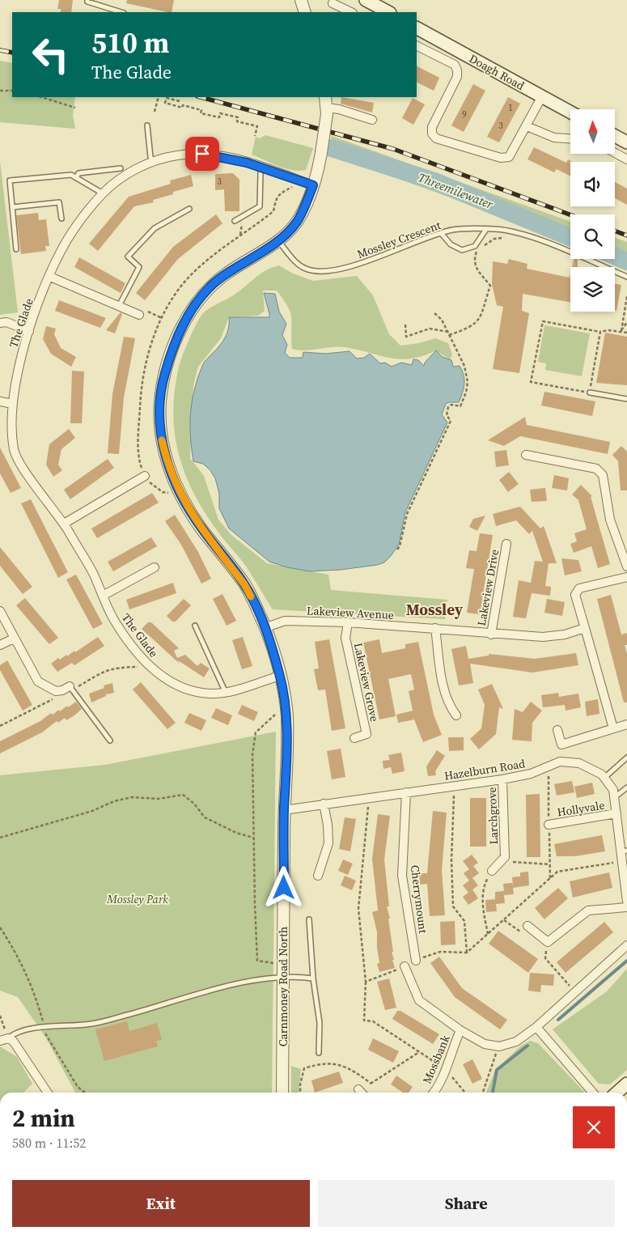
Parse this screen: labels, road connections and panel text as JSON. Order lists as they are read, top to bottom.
{
  "streets": {
    "main road": ["Doagh Road"],
    "street": [
      "The Glade",
      "Lakeview Drive",
      "Lakeview Avenue",
      "Lakeview Grove",
      "Hazelburn Road",
      "Hollyvale",
      "Larchgrove",
      "Cherrymount",
      "Carnmoney Road North",
      "Mossbank"
    ],
    "lane": ["Mossley Crescent"]
  },
  "crossings": [
    ["Mossley Crescent", "Carnmoney Road North"],
    ["The Glade", "Carnmoney Road North"],
    ["Lakeview Drive", "Lakeview Avenue"],
    ["Lakeview Avenue", "Lakeview Grove"],
    ["Lakeview Avenue", "Carnmoney Road North"],
    ["Hazelburn Road", "Hollyvale"],
    ["Hazelburn Road", "Larchgrove"],
    ["Hazelburn Road", "Cherrymount"],
    ["Hazelburn Road", "Carnmoney Road North"]
  ],
  "districts": ["Mossley"],
  "water": ["Threemilewater"],
  "parks": ["Mossley Park"],
  "house_numbers": [
    "1",
    "9",
    "3",
    "3"
  ],
  "north": "top",
  "page": {
    "turn": ["510 m", "The Glade"],
    "heading": ["2 min", "580 m · 11:52"],
    "buttons": ["Exit", "Share"]
  }
}
